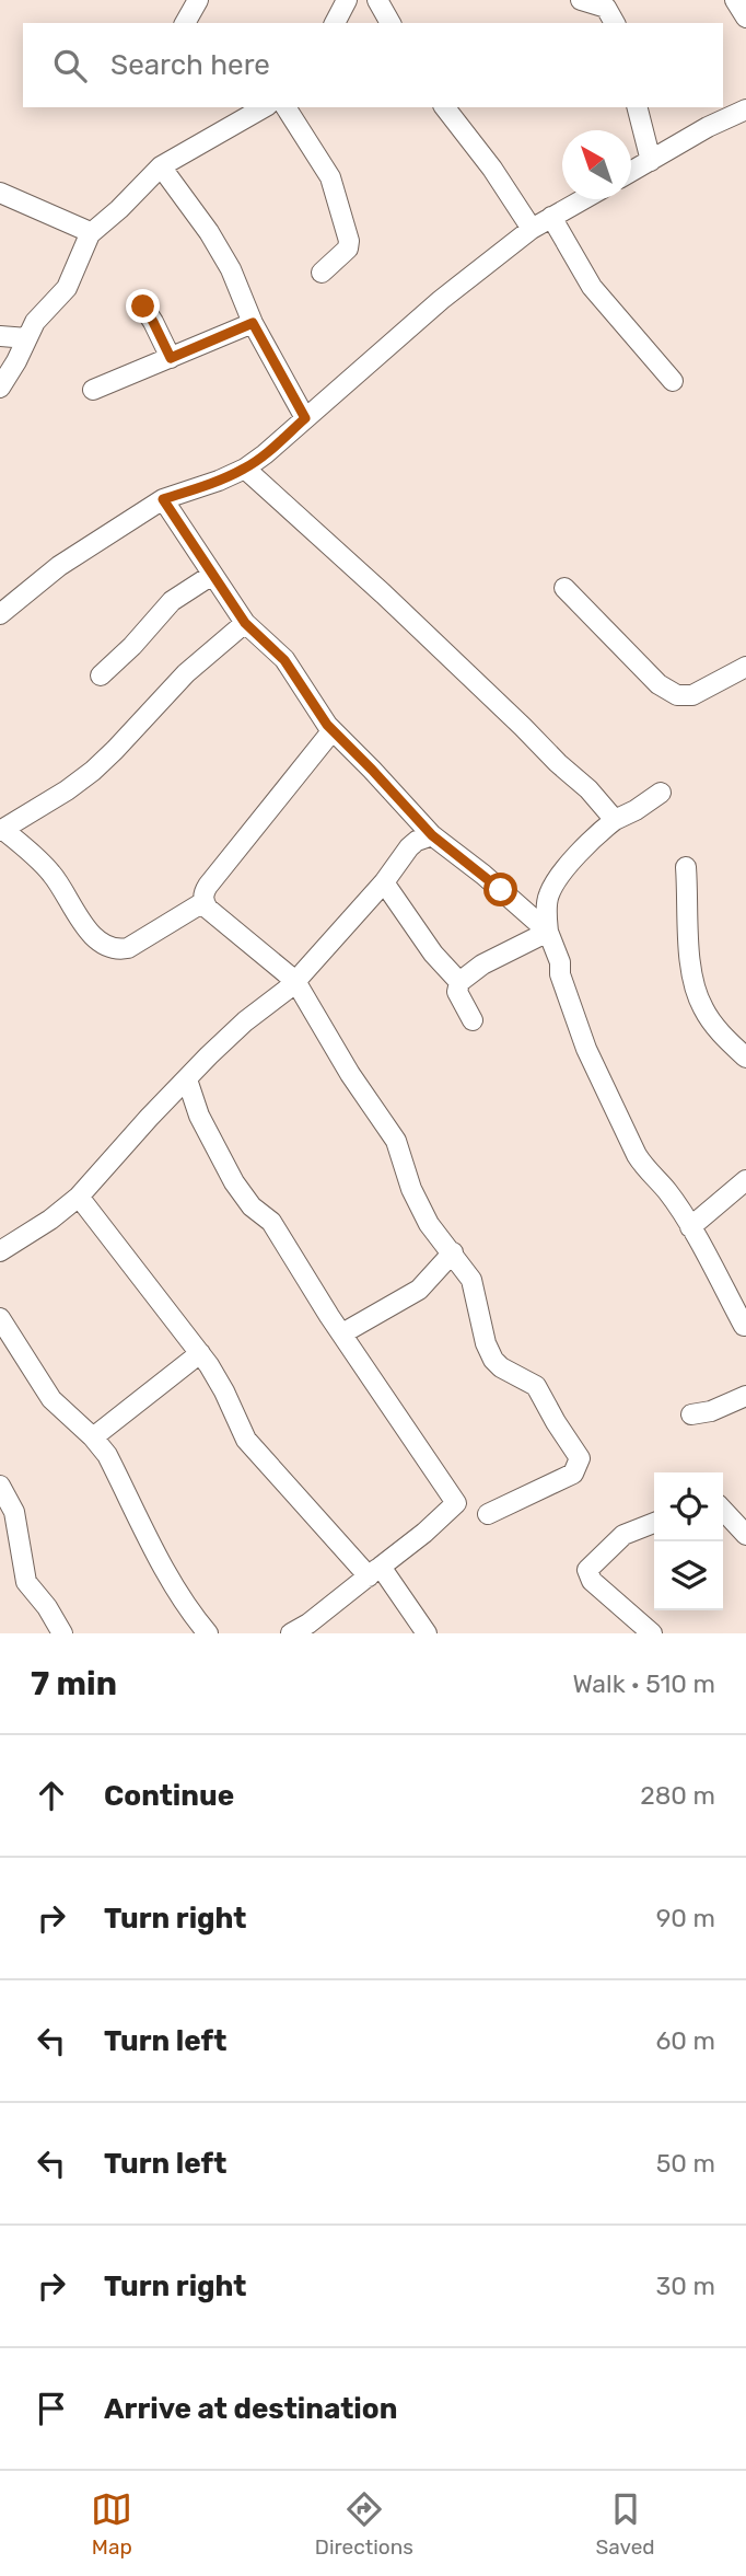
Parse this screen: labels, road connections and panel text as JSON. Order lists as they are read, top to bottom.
{
  "north": "top left",
  "page": {
    "search": "Search here",
    "heading": ["7 min", "Walk · 510 m"],
    "list": [
      ["Continue", "280 m"],
      ["Turn right", "90 m"],
      ["Turn left", "60 m"],
      ["Turn left", "50 m"],
      ["Turn right", "30 m"],
      "Arrive at destination"
    ],
    "nav": ["Map", "Directions", "Saved"]
  }
}
